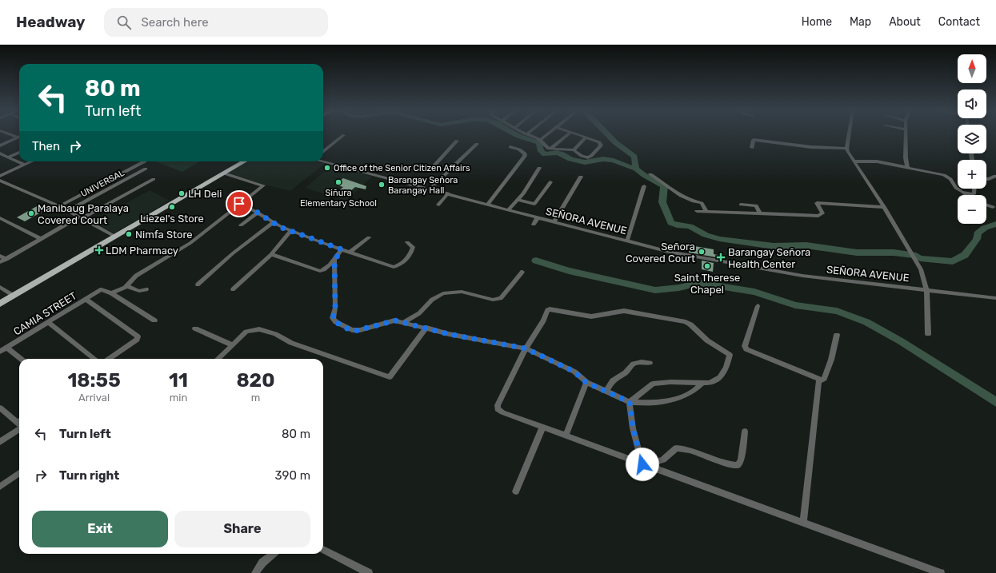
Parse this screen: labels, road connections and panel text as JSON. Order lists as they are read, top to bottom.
{
  "streets": {
    "street": ["UNIVERSAL", "SEÑORA AVENUE", "CAMIA STREET"]
  },
  "places": {
    "other": [
      "Office of the Senior Citizen Affairs",
      "Siñura Elementary School",
      "Barangay Señora Barangay Hall",
      "LH Deli",
      "Liezel's Store",
      "Manibaug Paralaya Covered Court",
      "Nimfa Store",
      "Señora Covered Court",
      "Saint Therese Chapel"
    ],
    "health": ["LDM Pharmacy", "Barangay Señora Health Center"]
  },
  "north": "top",
  "page": {
    "header": "Headway",
    "search": "Search here",
    "nav": [
      "Home",
      "Map",
      "About",
      "Contact"
    ],
    "map_buttons": ["+", "−"],
    "turn": ["80 m", "Turn left"],
    "then": "Then",
    "eta": [
      "18:55",
      "Arrival",
      "11",
      "min",
      "820",
      "m"
    ],
    "list": [
      {
        "name": "Turn left",
        "value": "80 m"
      },
      {
        "name": "Turn right",
        "value": "390 m"
      }
    ],
    "buttons": ["Exit", "Share"]
  }
}
